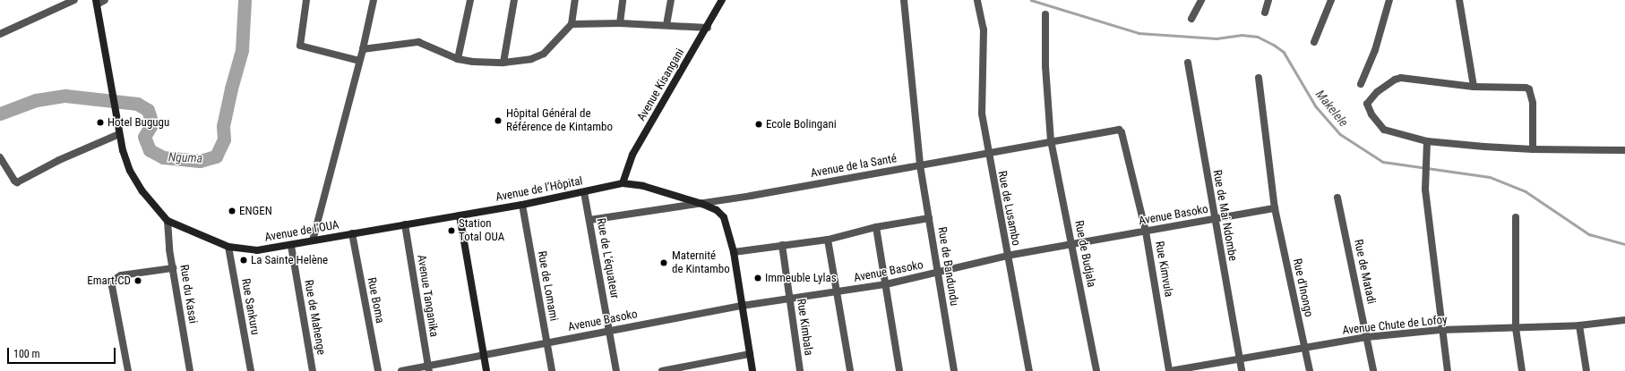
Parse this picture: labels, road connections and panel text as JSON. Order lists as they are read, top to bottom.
{
  "streets": {
    "main road": ["Avenue Kisangani", "Avenue de l’Hôpital", "Avenue de l’OUA"],
    "street": [
      "Avenue de la Santé",
      "Rue de Lusambo",
      "Avenue Basoko",
      "Rue de Mai Ndombe",
      "Rue de Budjala",
      "Rue de L'équateur",
      "Rue de Bandundu",
      "Rue Kimvula",
      "Rue de Matadi",
      "Rue de Lomami",
      "Rue d'Inongo",
      "Rue du Kasai",
      "Avenue Tanganika",
      "Rue Boma",
      "Rue Sankuru",
      "Rue de Mahenge",
      "Avenue Chute de Lofoy",
      "Rue Kimbala"
    ]
  },
  "crossings": [
    ["Avenue Kisangani", "Avenue de l’Hôpital"],
    ["Avenue de la Santé", "Rue de Lusambo"],
    ["Avenue de la Santé", "Rue de Budjala"],
    ["Avenue de la Santé", "Rue de L'équateur"],
    ["Avenue de la Santé", "Rue de Bandundu"],
    ["Avenue de la Santé", "Rue Kimvula"],
    ["Avenue de l’Hôpital", "Avenue de l’OUA"],
    ["Avenue de l’Hôpital", "Rue de L'équateur"],
    ["Avenue de l’Hôpital", "Rue de Lomami"],
    ["Rue de Lusambo", "Avenue Basoko"],
    ["Avenue Basoko", "Rue de Mai Ndombe"],
    ["Avenue Basoko", "Rue de Budjala"],
    ["Avenue Basoko", "Rue de L'équateur"],
    ["Avenue Basoko", "Rue de Bandundu"],
    ["Avenue Basoko", "Rue Kimvula"],
    ["Avenue Basoko", "Rue de Lomami"],
    ["Avenue Basoko", "Rue d'Inongo"],
    ["Avenue Basoko", "Avenue Tanganika"],
    ["Avenue Basoko", "Rue Kimbala"],
    ["Rue de Mai Ndombe", "Avenue Chute de Lofoy"],
    ["Avenue de l’OUA", "Rue du Kasai"],
    ["Avenue de l’OUA", "Avenue Tanganika"],
    ["Avenue de l’OUA", "Rue Boma"],
    ["Avenue de l’OUA", "Rue Sankuru"],
    ["Avenue de l’OUA", "Rue de Mahenge"],
    ["Rue Kimvula", "Avenue Chute de Lofoy"],
    ["Rue de Matadi", "Avenue Chute de Lofoy"],
    ["Rue d'Inongo", "Avenue Chute de Lofoy"]
  ],
  "water": ["Makelele", "Nguma"],
  "places": [
    "Hôpital Général de Référence de Kintambo",
    "Hotel Bugugu",
    "Ecole Bolingani",
    "ENGEN",
    "Station Total OUA",
    "La Sainte Helène",
    "Maternité de Kintambo",
    "Immeuble Lylas",
    "Emart.CD"
  ],
  "scale_bar": "100 m"
}
